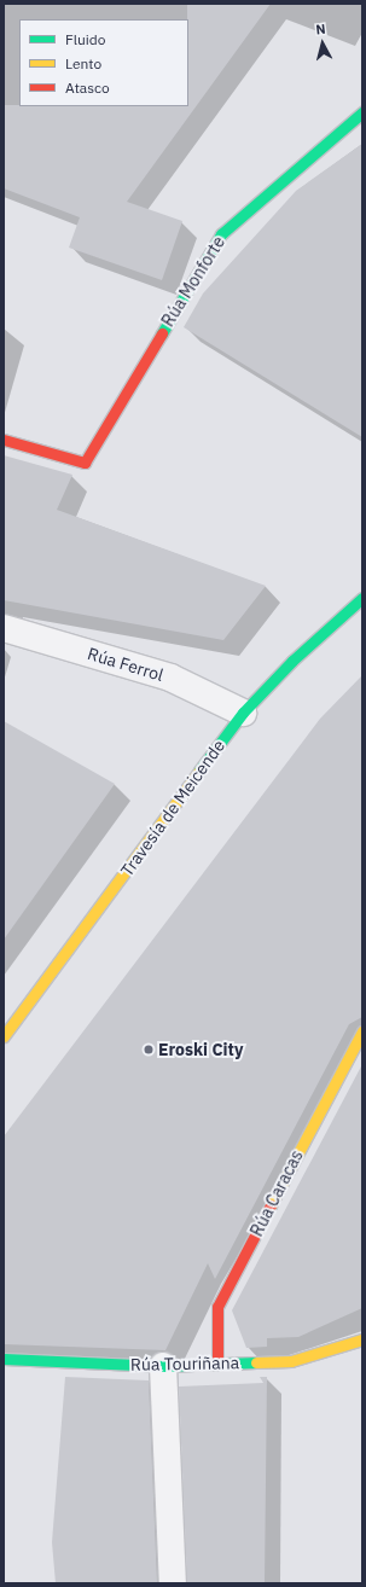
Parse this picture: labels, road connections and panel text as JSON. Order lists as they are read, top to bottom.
{
  "streets": {
    "street": [
      "Rúa Monforte",
      "Rúa Ferrol",
      "Travesía de Meicende",
      "Rúa Caracas",
      "Rúa Touriñana"
    ]
  },
  "crossings": [
    ["Rúa Ferrol", "Travesía de Meicende"],
    ["Rúa Caracas", "Rúa Touriñana"]
  ],
  "places": ["Eroski City"],
  "legend": ["Fluido", "Lento", "Atasco"],
  "north": "top"
}
